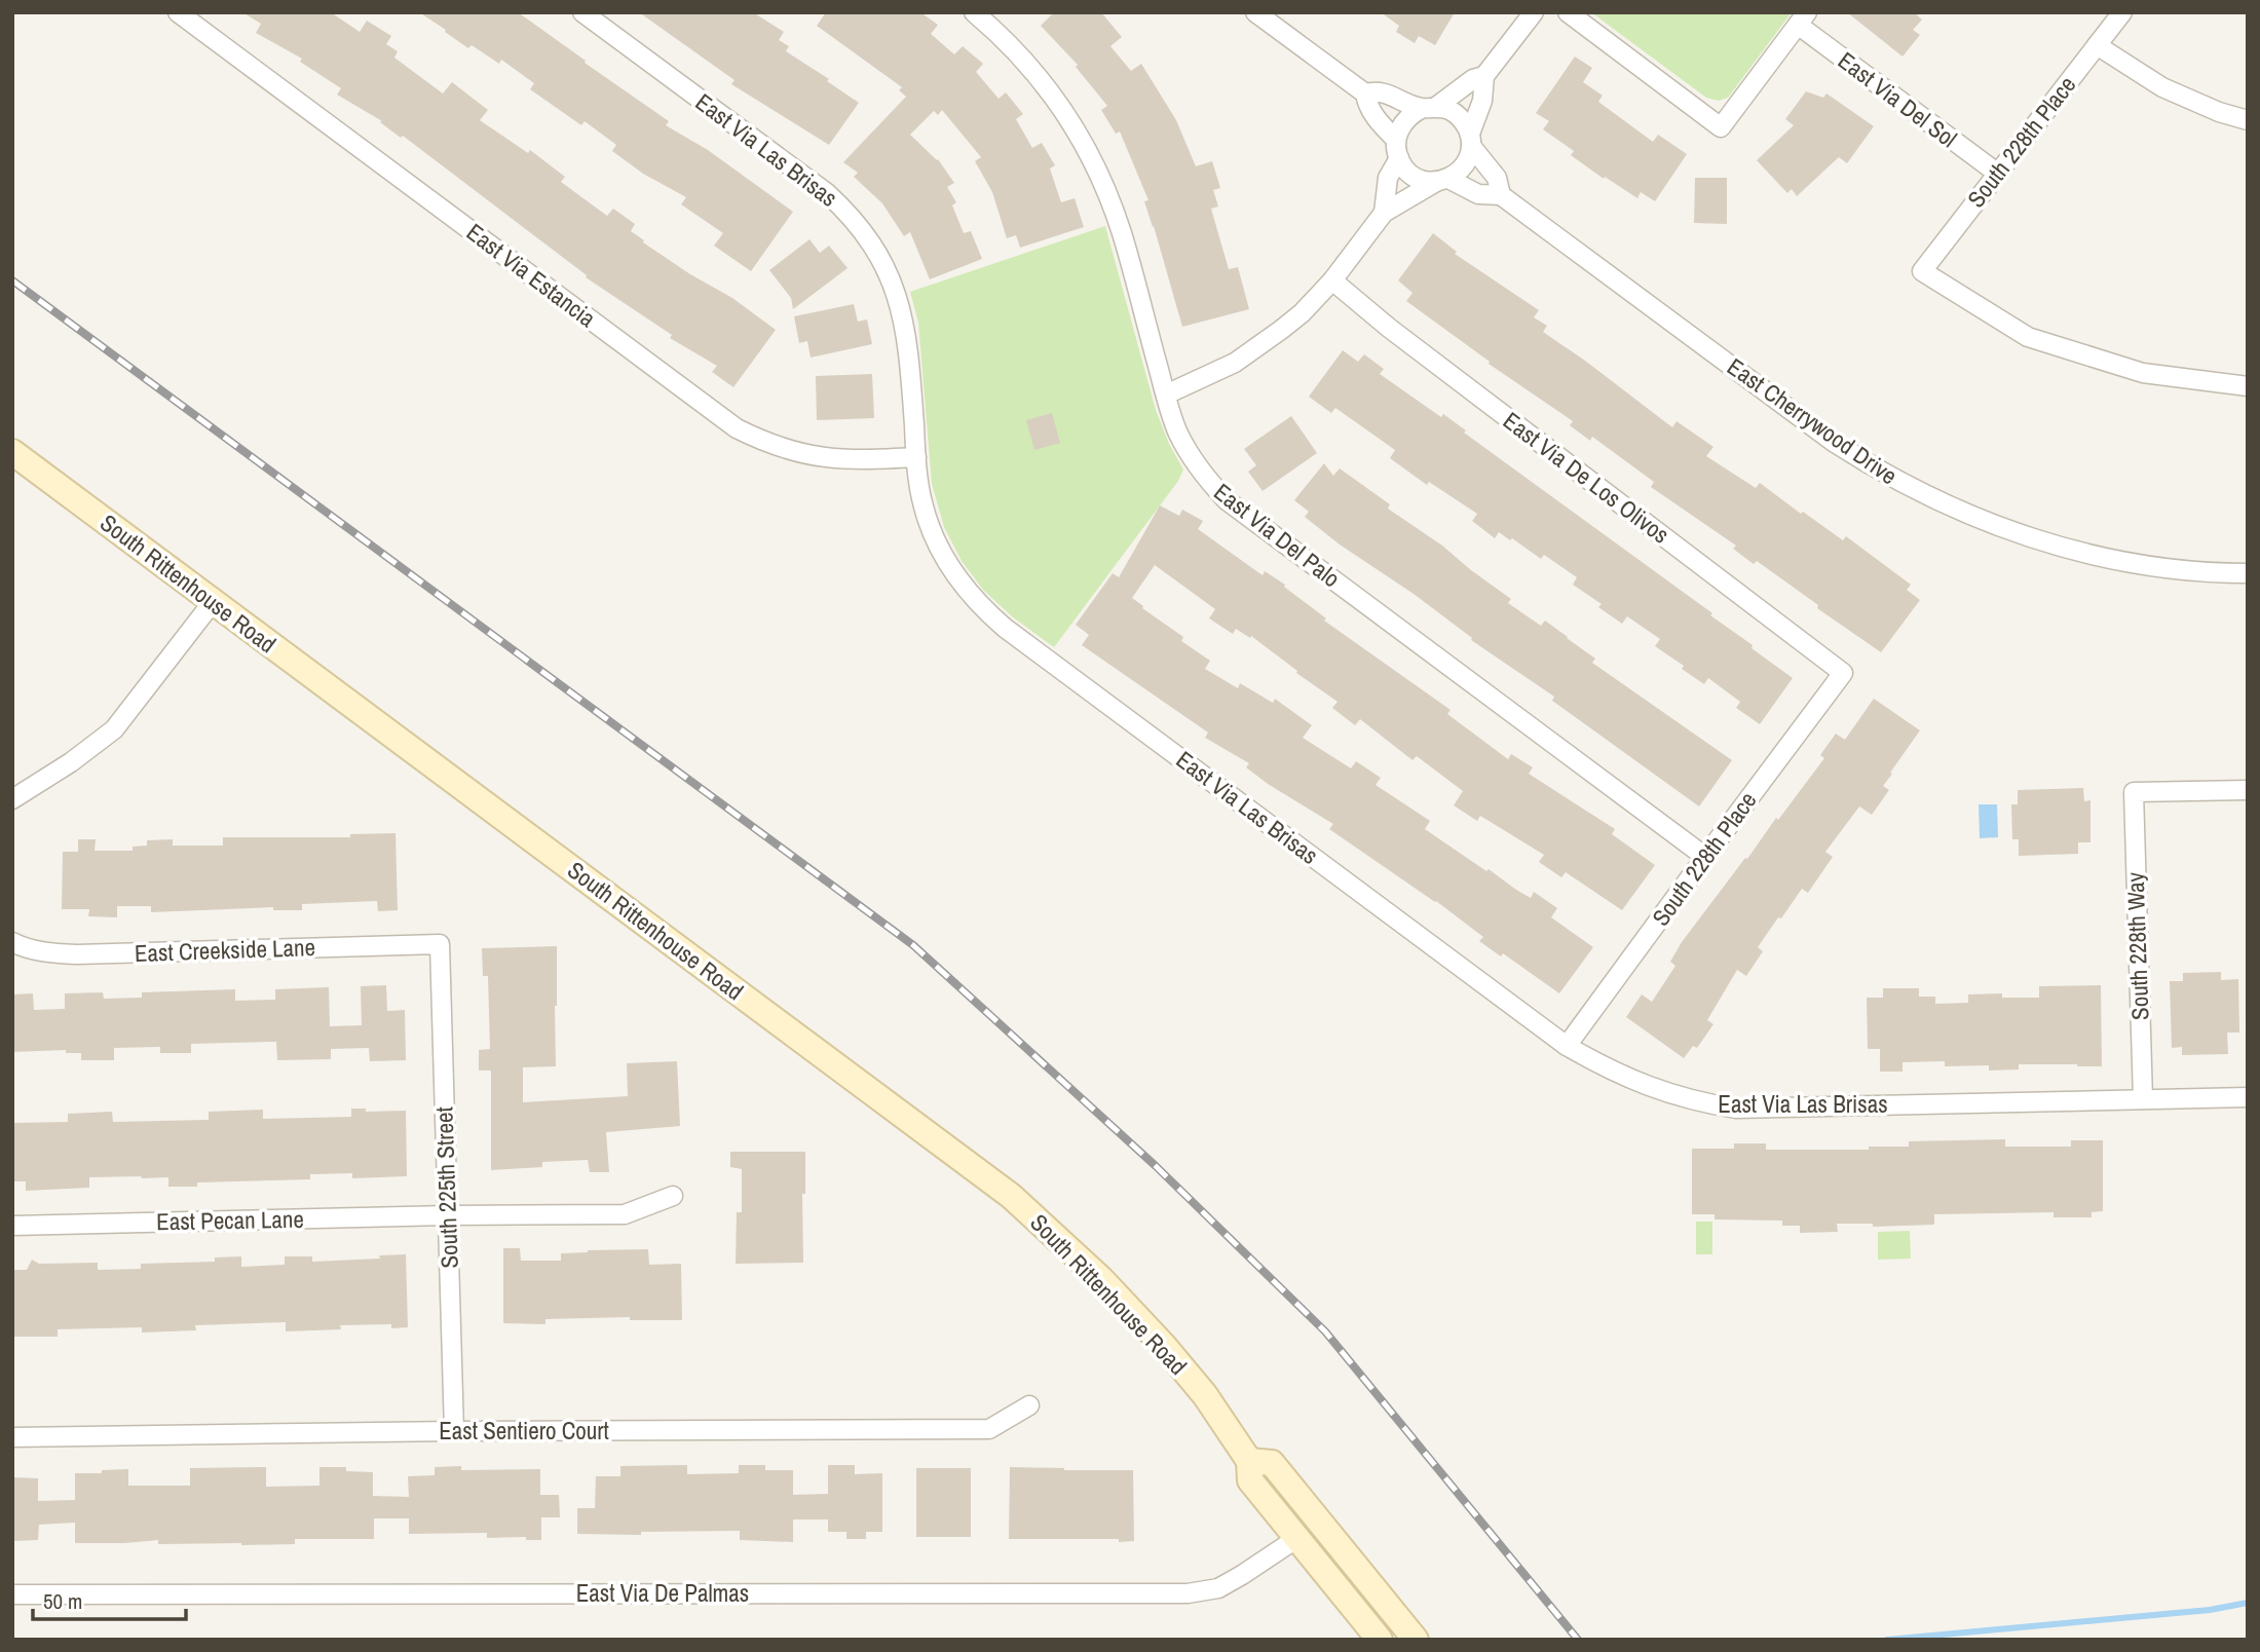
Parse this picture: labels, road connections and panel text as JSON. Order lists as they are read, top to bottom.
{
  "streets": {
    "main road": ["South Rittenhouse Road"],
    "street": [
      "East Via Del Sol",
      "South 228th Place",
      "East Via Las Brisas",
      "East Via Estancia",
      "East Cherrywood Drive",
      "East Via De Los Olivos",
      "East Via Del Palo",
      "South 228th Way",
      "East Creekside Lane",
      "South 225th Street",
      "East Pecan Lane",
      "East Sentiero Court",
      "East Via De Palmas"
    ]
  },
  "crossings": [
    ["East Via Del Sol", "South 228th Place"],
    ["South 228th Place", "East Via Las Brisas"],
    ["South 228th Place", "East Via De Los Olivos"],
    ["South 228th Place", "East Via Del Palo"],
    ["East Via Las Brisas", "East Via Estancia"],
    ["East Via Las Brisas", "South 228th Way"],
    ["South Rittenhouse Road", "East Via De Palmas"],
    ["East Creekside Lane", "South 225th Street"],
    ["South 225th Street", "East Pecan Lane"],
    ["South 225th Street", "East Sentiero Court"]
  ],
  "scale_bar": "50 m"
}
